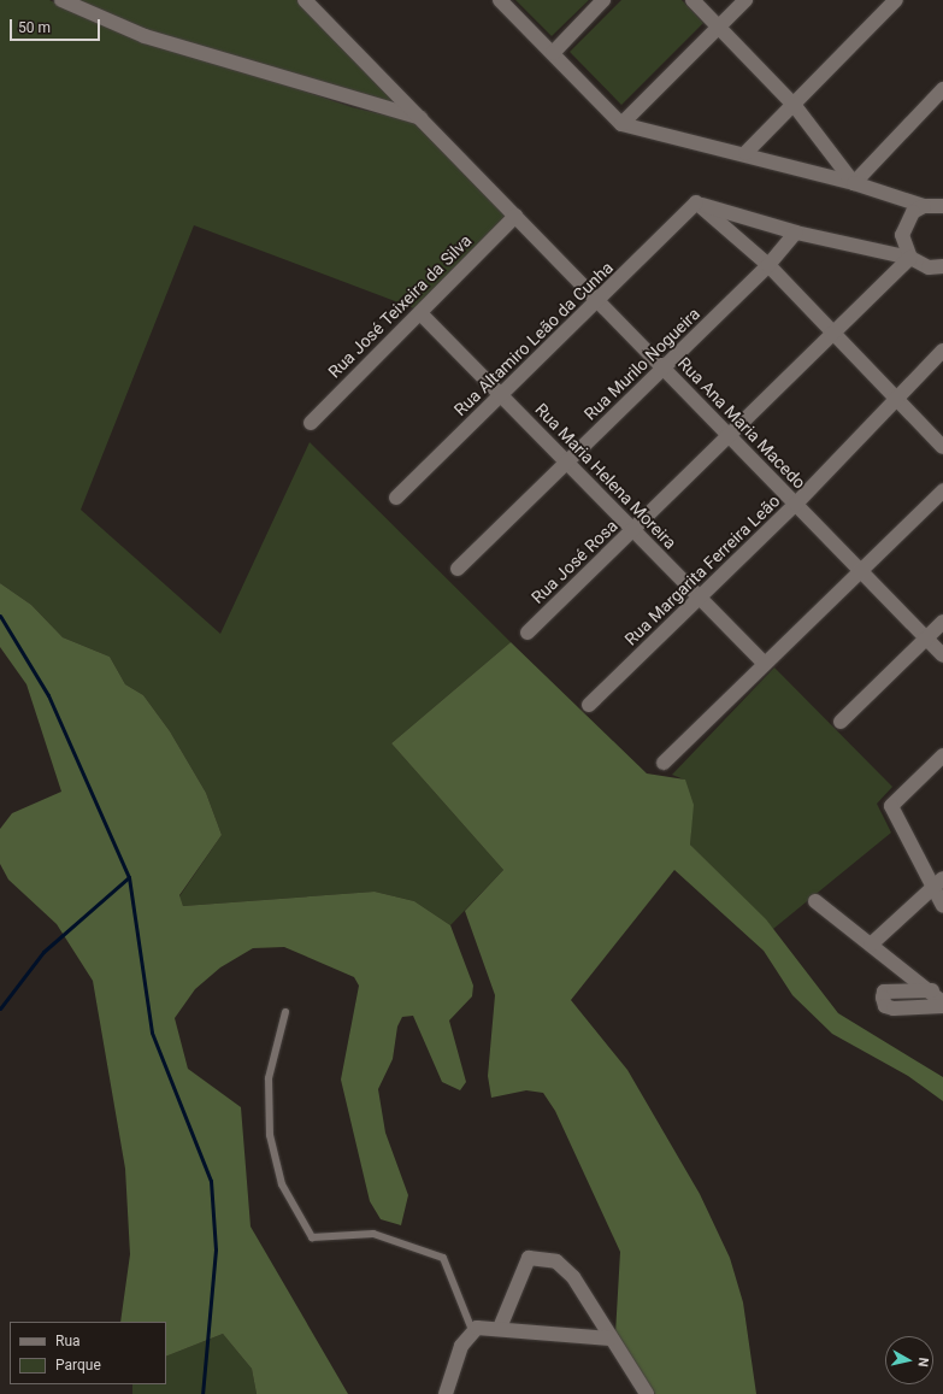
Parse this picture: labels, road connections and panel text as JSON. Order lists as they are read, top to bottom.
{
  "streets": {
    "street": [
      "Rua José Teixeira da Silva",
      "Rua Altamiro Leão da Cunha",
      "Rua Murilo Nogueira",
      "Rua Ana Maria Macedo",
      "Rua Maria Helena Moreira",
      "Rua José Rosa",
      "Rua Margarita Ferreira Leão"
    ]
  },
  "crossings": [
    ["Rua José Teixeira da Silva", "Rua Ana Maria Macedo"],
    ["Rua José Teixeira da Silva", "Rua Maria Helena Moreira"],
    ["Rua Altamiro Leão da Cunha", "Rua Ana Maria Macedo"],
    ["Rua Altamiro Leão da Cunha", "Rua Maria Helena Moreira"],
    ["Rua Murilo Nogueira", "Rua Ana Maria Macedo"],
    ["Rua Murilo Nogueira", "Rua Maria Helena Moreira"],
    ["Rua Ana Maria Macedo", "Rua José Rosa"],
    ["Rua Ana Maria Macedo", "Rua Margarita Ferreira Leão"],
    ["Rua Maria Helena Moreira", "Rua José Rosa"],
    ["Rua Maria Helena Moreira", "Rua Margarita Ferreira Leão"]
  ],
  "legend": ["Rua", "Parque"],
  "scale_bar": "50 m",
  "north": "right"
}
